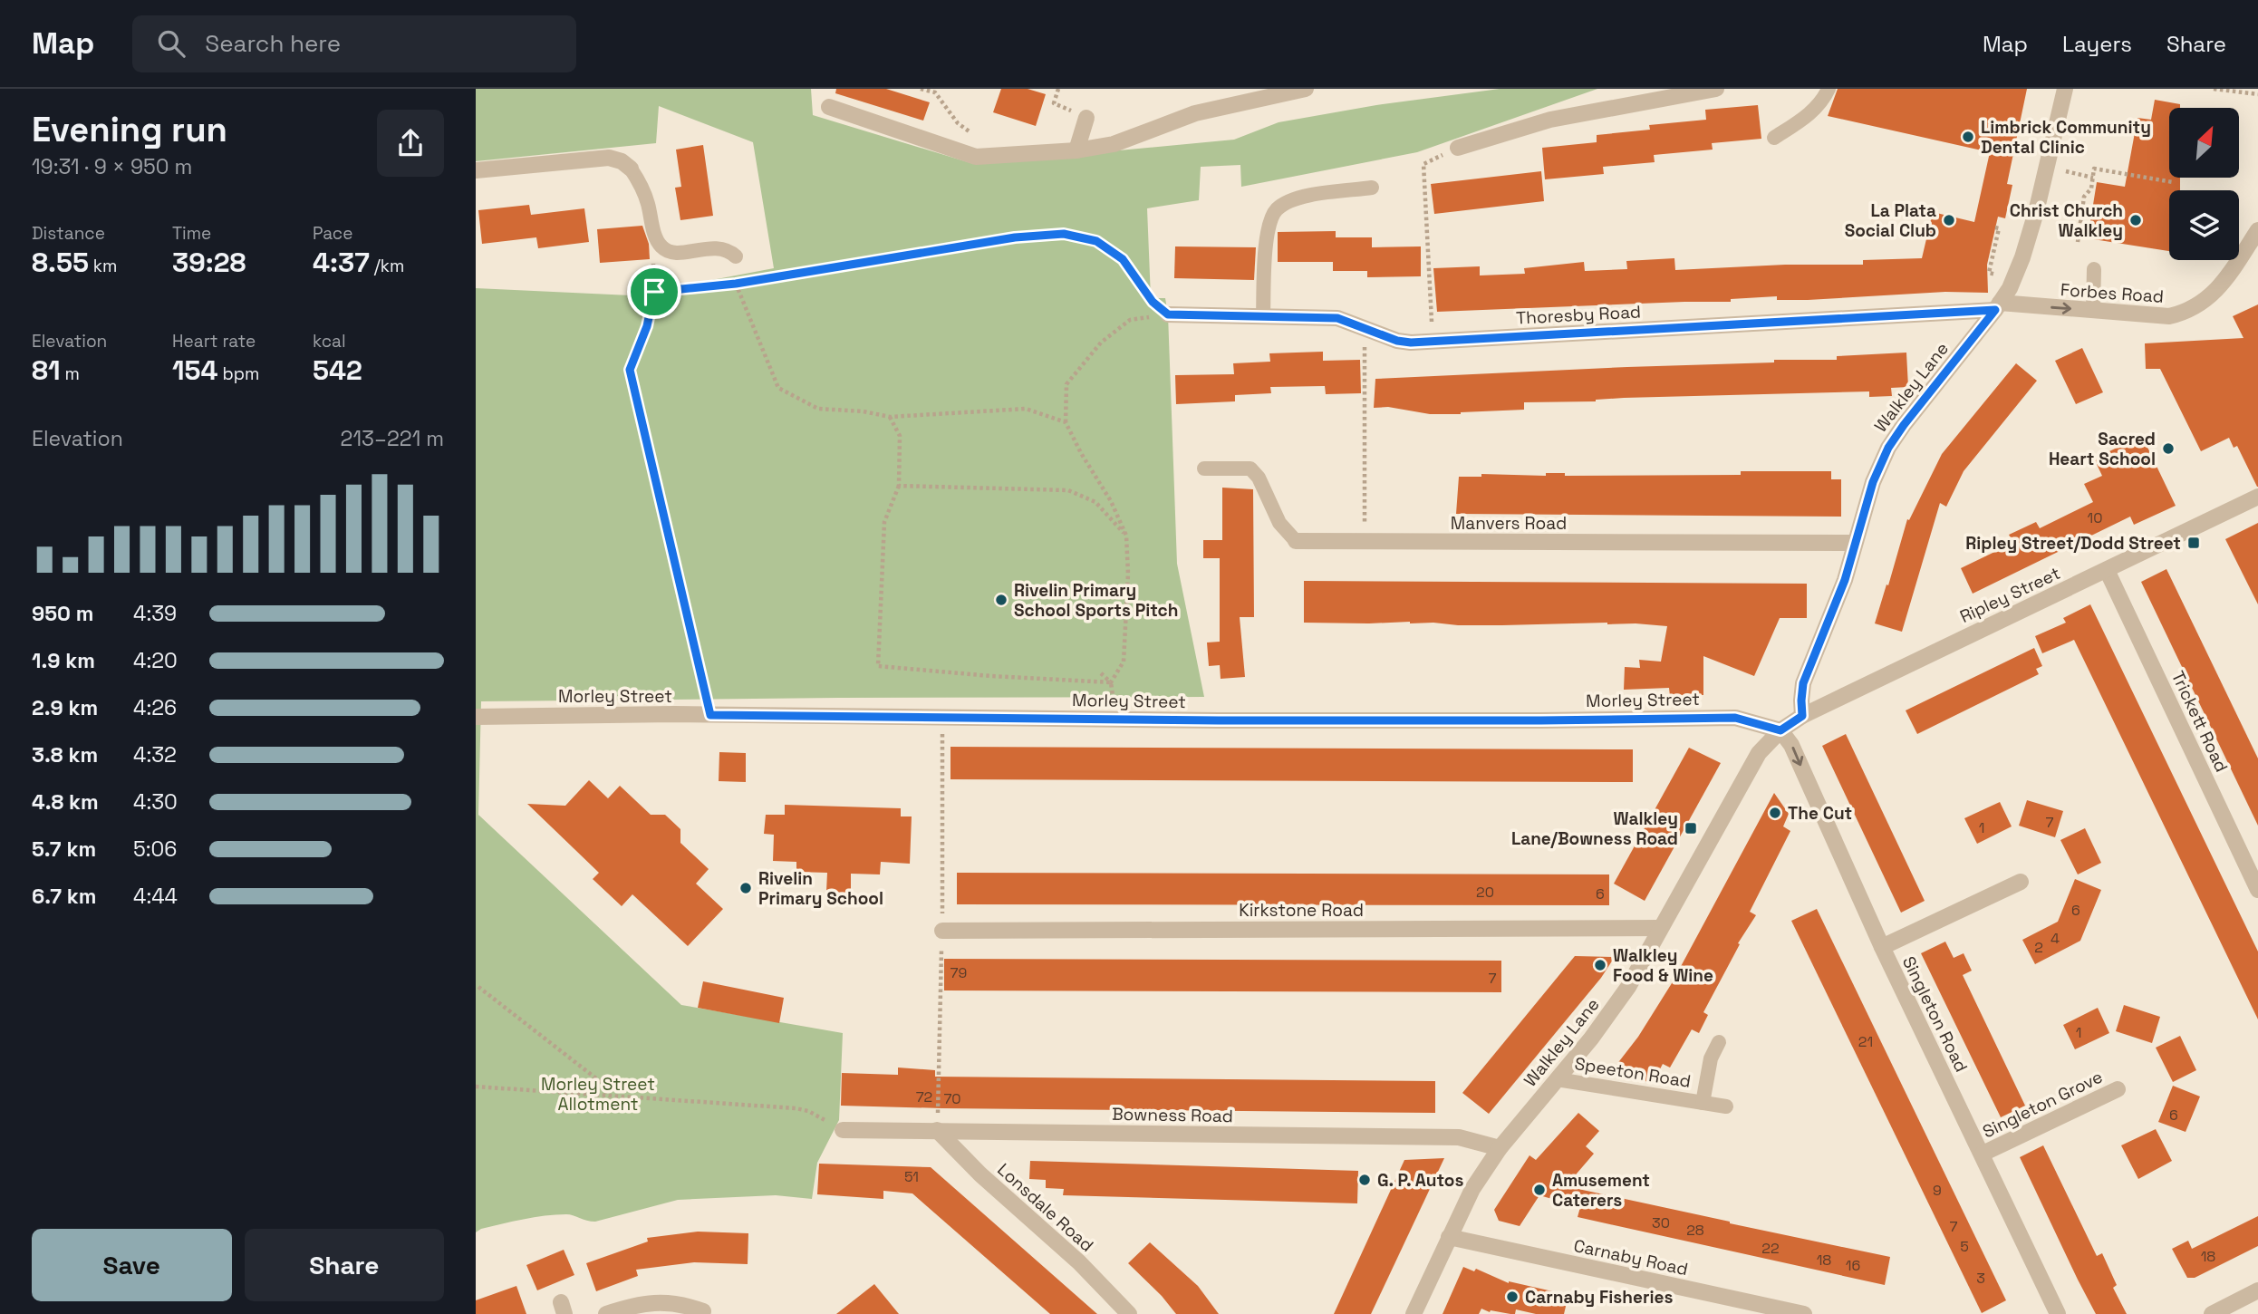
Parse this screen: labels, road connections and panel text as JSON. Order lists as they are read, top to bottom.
{
  "streets": {
    "street": [
      "Forbes Road",
      "Thoresby Road",
      "Walkley Lane",
      "Manvers Road",
      "Ripley Street",
      "Morley Street",
      "Trickett Road",
      "Kirkstone Road",
      "Singleton Road",
      "Singleton Grove",
      "Bowness Road",
      "Lonsdale Road",
      "Carnaby Road"
    ],
    "lane": ["Speeton Road"]
  },
  "crossings": [
    ["Forbes Road", "Thoresby Road"],
    ["Forbes Road", "Walkley Lane"],
    ["Thoresby Road", "Walkley Lane"],
    ["Walkley Lane", "Manvers Road"],
    ["Walkley Lane", "Ripley Street"],
    ["Walkley Lane", "Morley Street"],
    ["Walkley Lane", "Kirkstone Road"],
    ["Walkley Lane", "Singleton Road"],
    ["Walkley Lane", "Speeton Road"],
    ["Walkley Lane", "Bowness Road"],
    ["Walkley Lane", "Carnaby Road"],
    ["Ripley Street", "Morley Street"],
    ["Ripley Street", "Trickett Road"],
    ["Ripley Street", "Singleton Road"],
    ["Morley Street", "Singleton Road"],
    ["Singleton Road", "Singleton Grove"],
    ["Bowness Road", "Lonsdale Road"]
  ],
  "one_way": ["Singleton Road"],
  "parks": ["Morley Street Allotment"],
  "places": {
    "other": [
      "Limbrick Community Dental Clinic",
      "La Plata Social Club",
      "Christ Church Walkley",
      "Sacred Heart School",
      "Rivelin Primary School Sports Pitch",
      "The Cut",
      "Rivelin Primary School",
      "Walkley Food & Wine",
      "G. P. Autos",
      "Amusement Caterers",
      "Carnaby Fisheries"
    ],
    "transit": ["Ripley Street/Dodd Street", "Walkley Lane/Bowness Road"]
  },
  "house_numbers": [
    "10",
    "7",
    "1",
    "20",
    "6",
    "6",
    "4",
    "2",
    "79",
    "7",
    "1",
    "21",
    "72",
    "70",
    "6",
    "51",
    "9",
    "30",
    "7",
    "28",
    "5",
    "22",
    "18",
    "18",
    "16",
    "3"
  ],
  "north": "top right",
  "page": {
    "header": "Map",
    "search": "Search here",
    "nav": ["Map", "Layers", "Share"],
    "heading": ["Evening run", "19:31 · 9 × 950 m"],
    "stats": [
      ["Distance", "8.55 km"],
      ["Time", "39:28"],
      ["Pace", "4:37 /km"],
      ["Elevation", "81 m"],
      ["Heart rate", "154 bpm"],
      ["kcal", "542"]
    ],
    "chart": ["Elevation", "213–221 m"],
    "list": [
      {
        "name": "950 m",
        "note": "4:39"
      },
      {
        "name": "1.9 km",
        "note": "4:20"
      },
      {
        "name": "2.9 km",
        "note": "4:26"
      },
      {
        "name": "3.8 km",
        "note": "4:32"
      },
      {
        "name": "4.8 km",
        "note": "4:30"
      },
      {
        "name": "5.7 km",
        "note": "5:06"
      },
      {
        "name": "6.7 km",
        "note": "4:44"
      }
    ],
    "buttons": ["Save", "Share"]
  }
}
